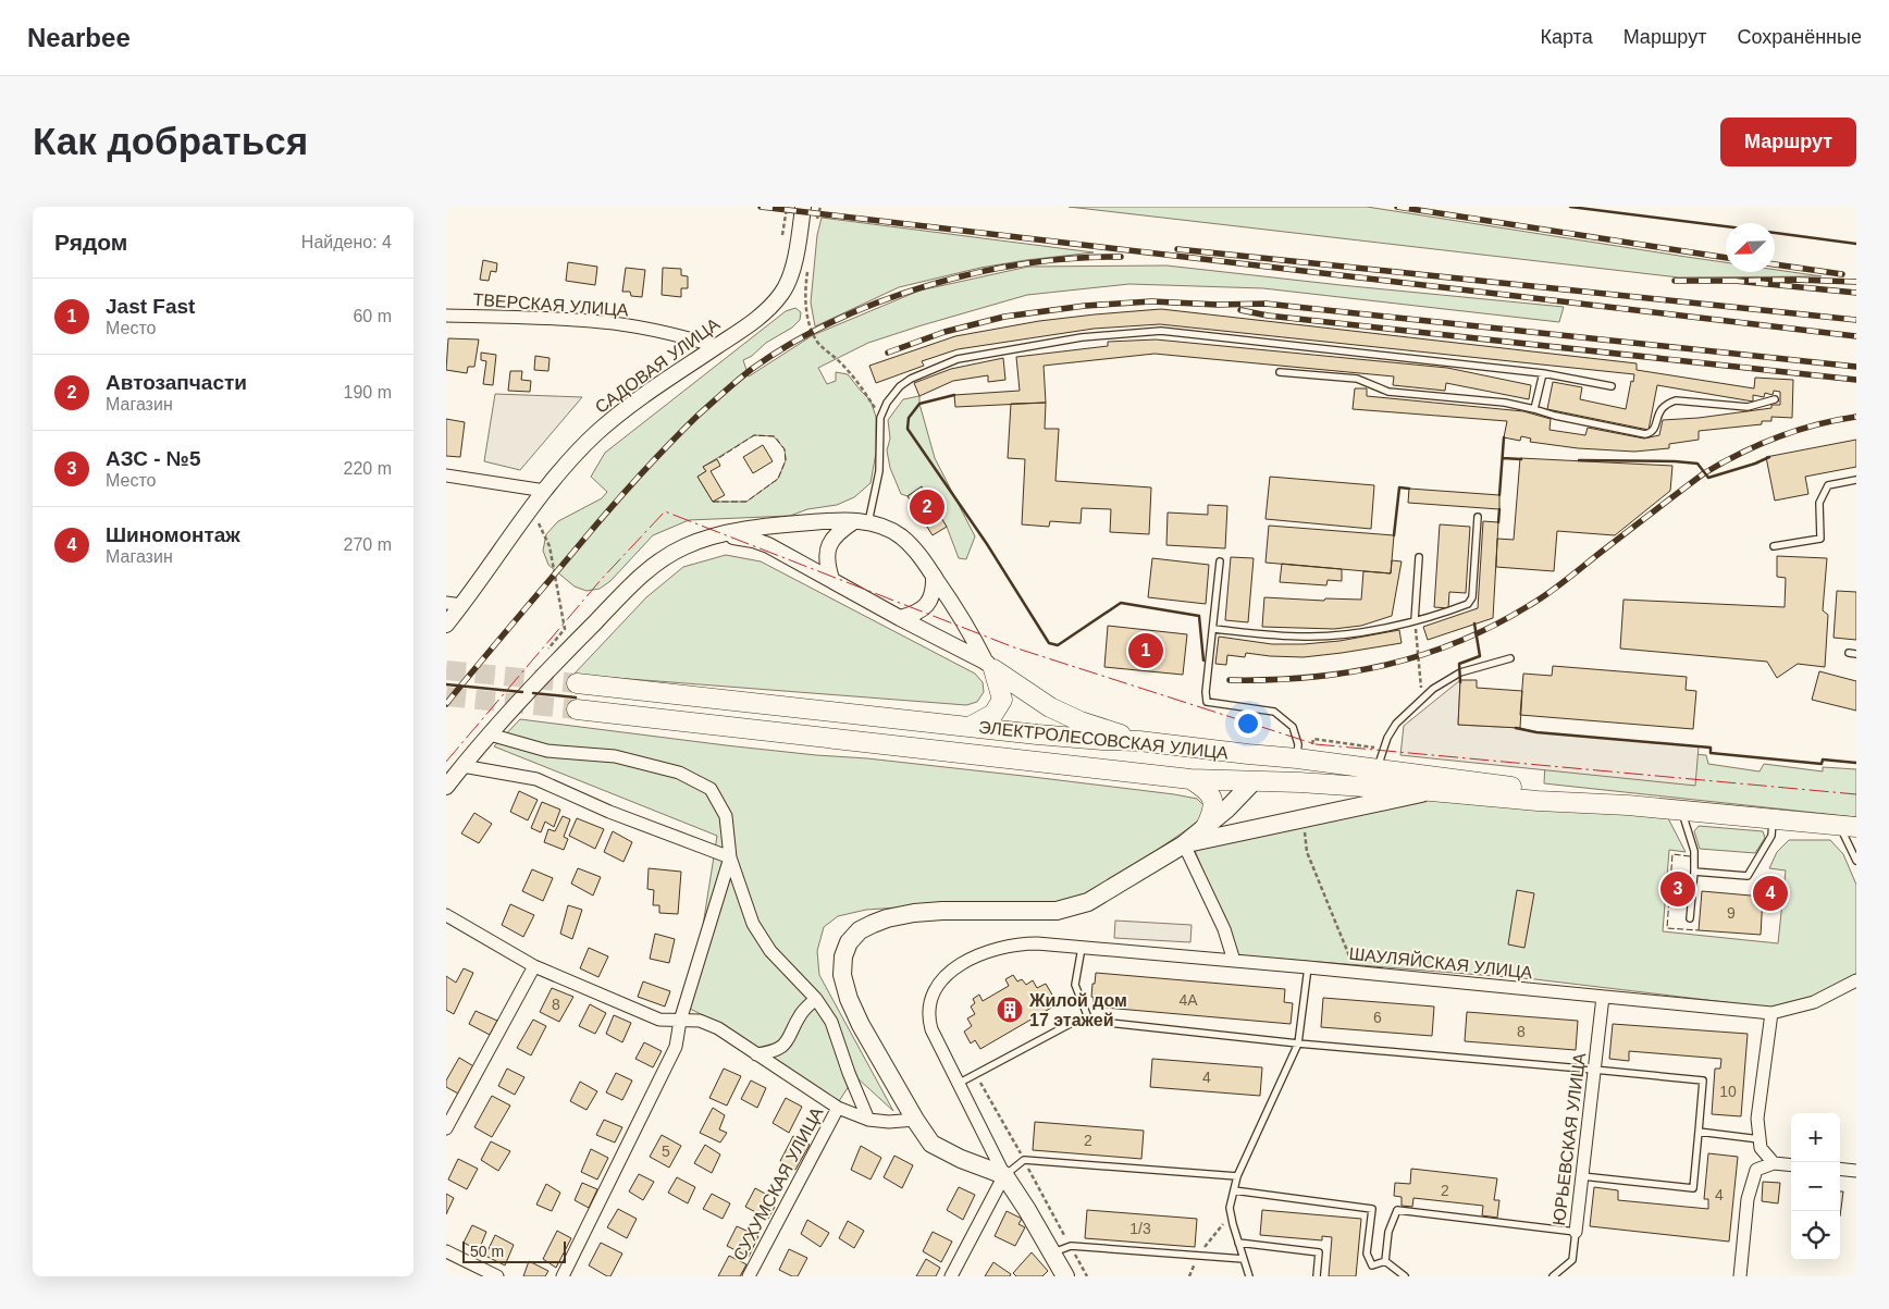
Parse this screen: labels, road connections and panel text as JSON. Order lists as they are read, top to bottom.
{
  "streets": {
    "main road": ["ЭЛЕКТРОЛЕСОВСКАЯ УЛИЦА"],
    "street": [
      "ТВЕРСКАЯ УЛИЦА",
      "САДОВАЯ УЛИЦА",
      "ШАУЛЯЙСКАЯ УЛИЦА",
      "ЮРЬЕВСКАЯ УЛИЦА",
      "СУХУМСКАЯ УЛИЦА"
    ]
  },
  "crossings": [
    ["ТВЕРСКАЯ УЛИЦА", "САДОВАЯ УЛИЦА"],
    ["ШАУЛЯЙСКАЯ УЛИЦА", "ЮРЬЕВСКАЯ УЛИЦА"]
  ],
  "places": {
    "building": ["Жилой дом 17 этажей"]
  },
  "house_numbers": [
    "9",
    "4А",
    "8",
    "6",
    "8",
    "4",
    "10",
    "2",
    "5",
    "2",
    "4",
    "1/3"
  ],
  "scale_bar": "50 m",
  "north": "bottom left",
  "page": {
    "header": "Nearbee",
    "nav": ["Карта", "Маршрут", "Сохранённые"],
    "buttons": "Маршрут",
    "title": "Как добраться",
    "heading": ["Рядом", "Найдено: 4"],
    "list": [
      {
        "mark": "1",
        "name": "Jast Fast",
        "note": "Место",
        "value": "60 m"
      },
      {
        "mark": "2",
        "name": "Автозапчасти",
        "note": "Магазин",
        "value": "190 m"
      },
      {
        "mark": "3",
        "name": "АЗС - №5",
        "note": "Место",
        "value": "220 m"
      },
      {
        "mark": "4",
        "name": "Шиномонтаж",
        "note": "Магазин",
        "value": "270 m"
      }
    ],
    "pins": [
      "2",
      "1",
      "3",
      "4"
    ],
    "map_buttons": ["+", "−"],
    "scale": "50 m"
  }
}
